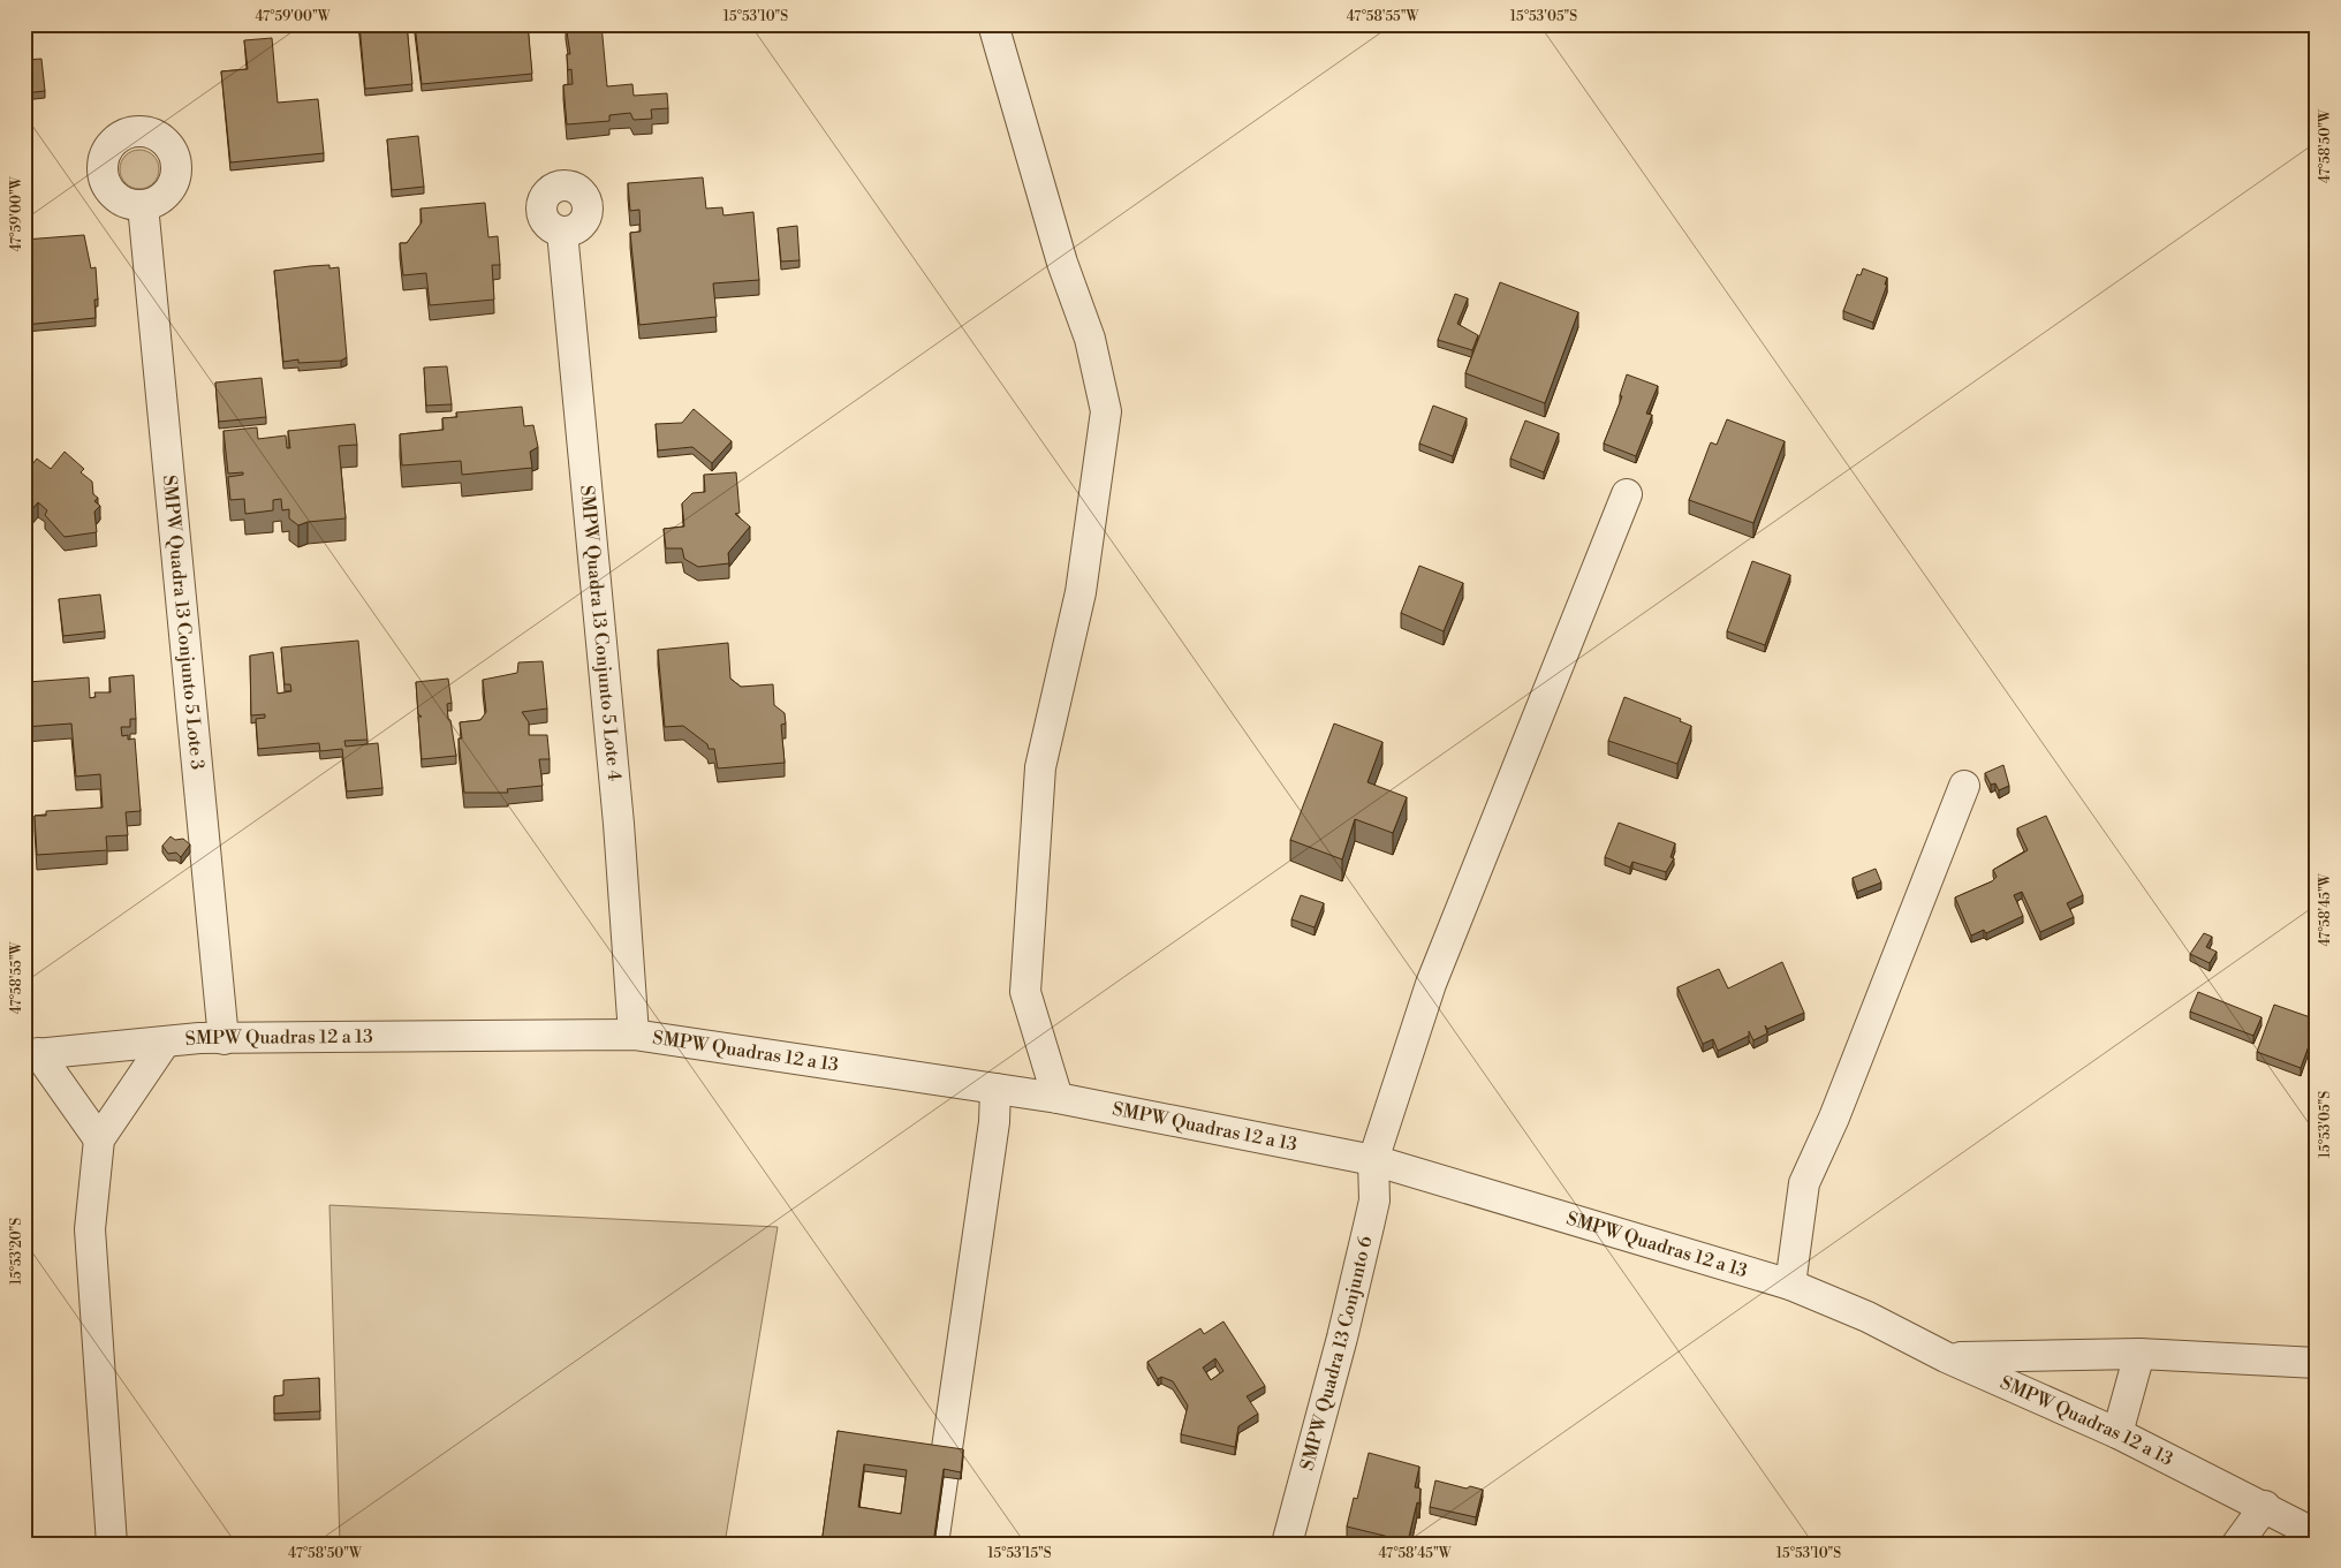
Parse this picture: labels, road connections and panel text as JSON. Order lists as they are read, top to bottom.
{
  "streets": {
    "street": [
      "SMPW Quadra 13 Conjunto 5 Lote 3",
      "SMPW Quadra 13 Conjunto 5 Lote 4",
      "SMPW Quadras 12 a 13",
      "SMPW Quadra 13 Conjunto 6"
    ]
  },
  "crossings": [
    ["SMPW Quadra 13 Conjunto 5 Lote 3", "SMPW Quadras 12 a 13"],
    ["SMPW Quadra 13 Conjunto 5 Lote 4", "SMPW Quadras 12 a 13"],
    ["SMPW Quadras 12 a 13", "SMPW Quadra 13 Conjunto 6"]
  ],
  "coordinates": [
    "47°59'00\"W",
    "15°53'10\"S",
    "47°58'55\"W",
    "15°53'05\"S",
    "47°58'50\"W",
    "47°58'45\"W",
    "15°53'20\"S",
    "15°53'15\"S"
  ]
}
